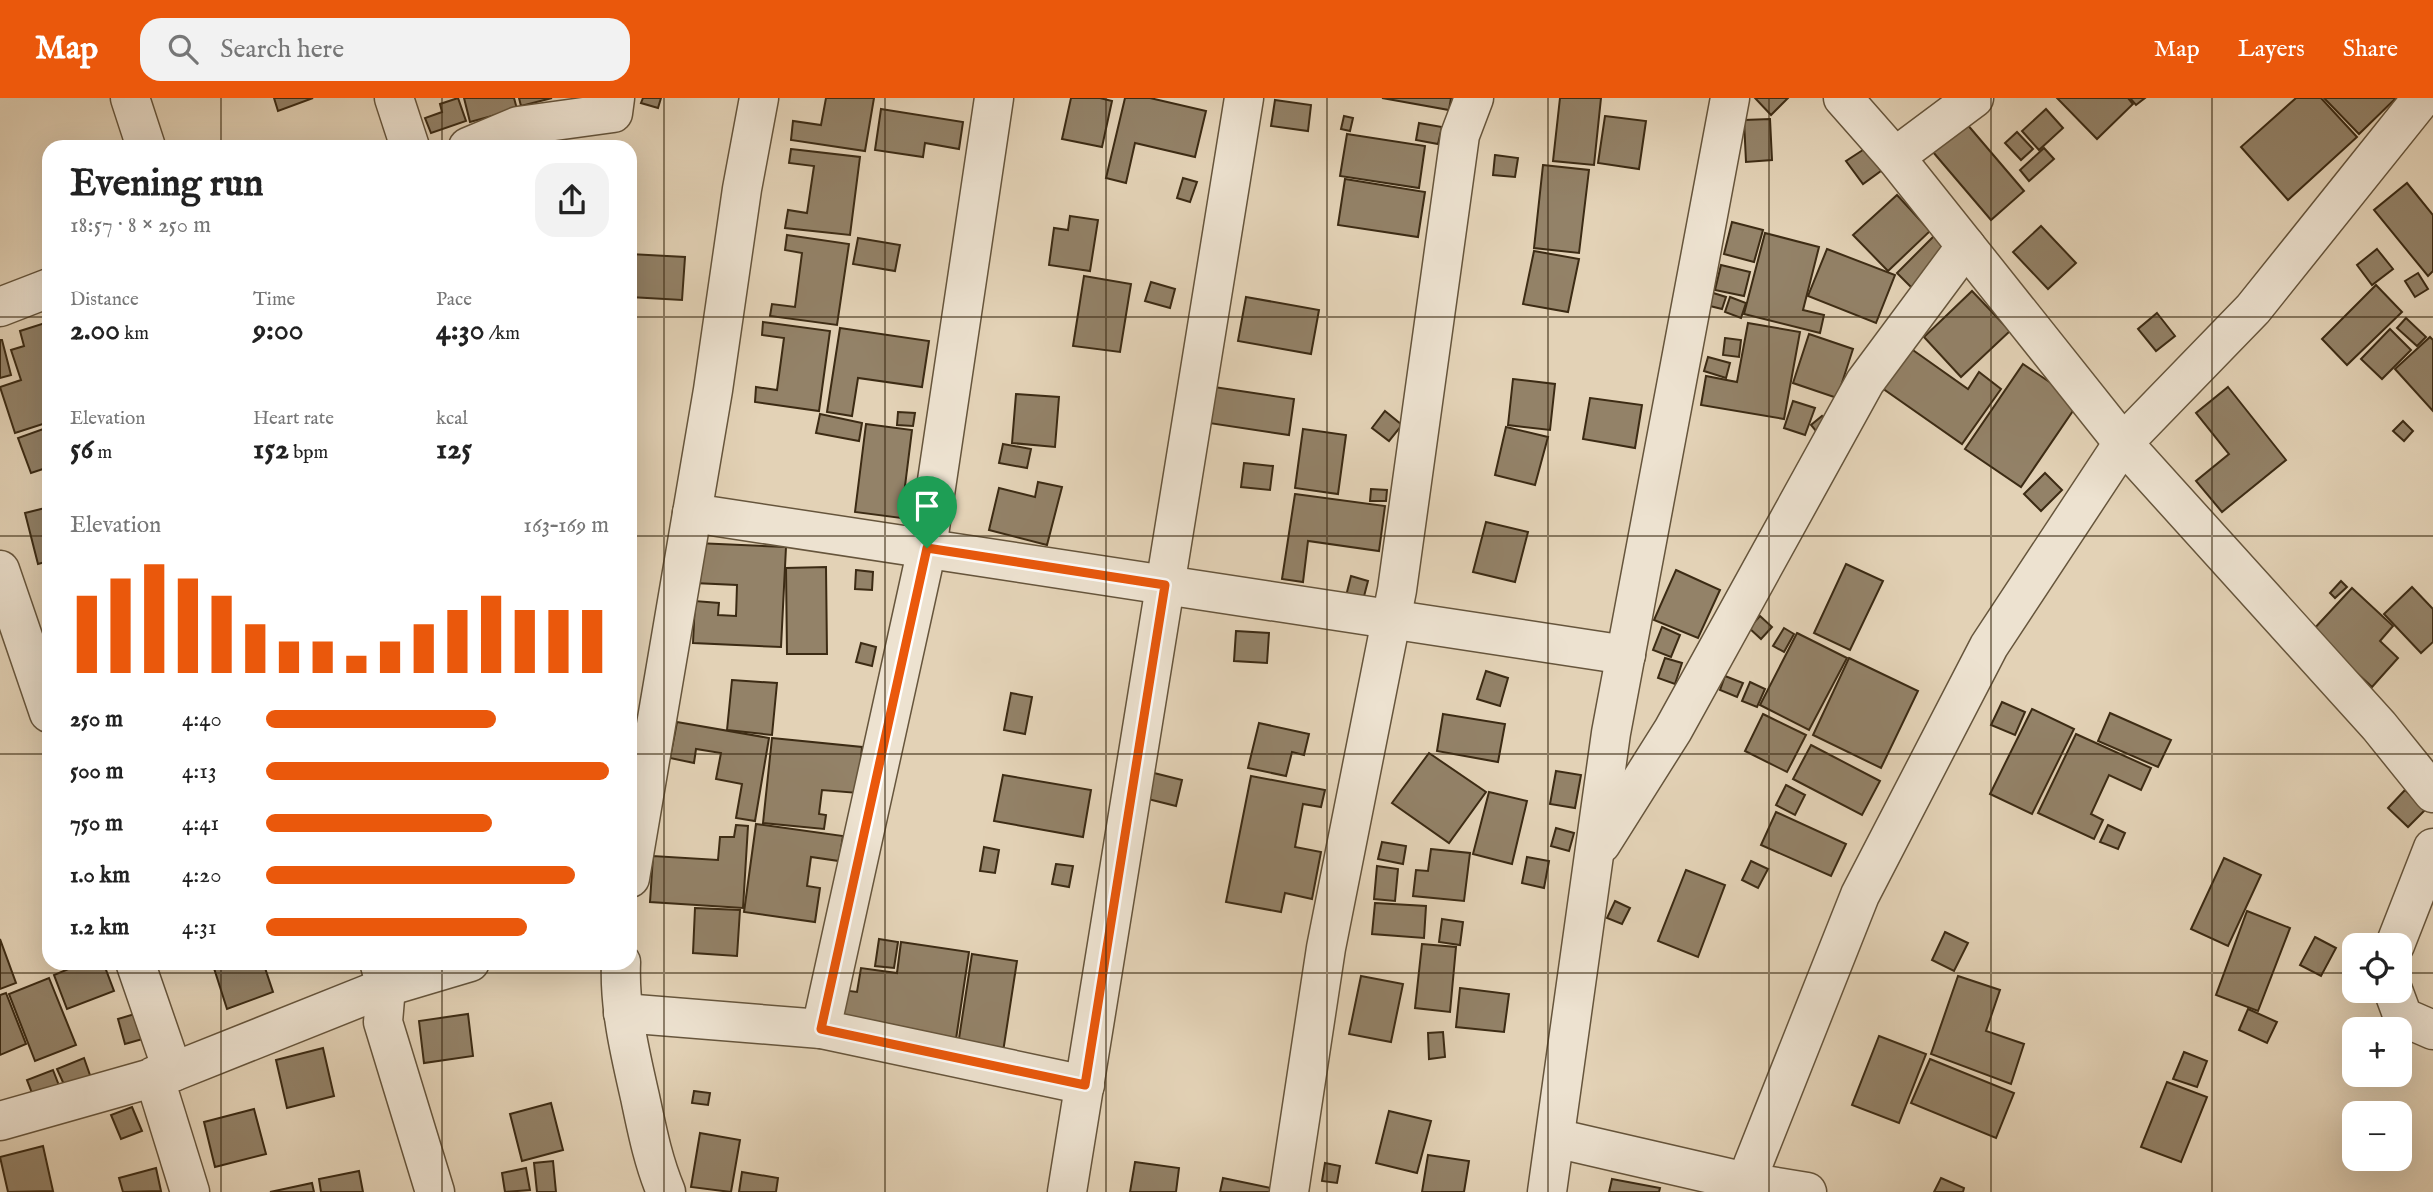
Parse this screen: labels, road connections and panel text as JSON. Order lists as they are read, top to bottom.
{
  "page": {
    "header": "Map",
    "search": "Search here",
    "nav": ["Map", "Layers", "Share"],
    "heading": ["Evening run", "18:57 · 8 × 250 m"],
    "stats": [
      ["Distance", "2.00 km"],
      ["Time", "9:00"],
      ["Pace", "4:30 /km"],
      ["Elevation", "56 m"],
      ["Heart rate", "152 bpm"],
      ["kcal", "125"]
    ],
    "chart": ["Elevation", "163–169 m"],
    "list": [
      {
        "name": "250 m",
        "note": "4:40"
      },
      {
        "name": "500 m",
        "note": "4:13"
      },
      {
        "name": "750 m",
        "note": "4:41"
      },
      {
        "name": "1.0 km",
        "note": "4:20"
      },
      {
        "name": "1.2 km",
        "note": "4:31"
      }
    ],
    "map_buttons": ["+", "−"]
  }
}
